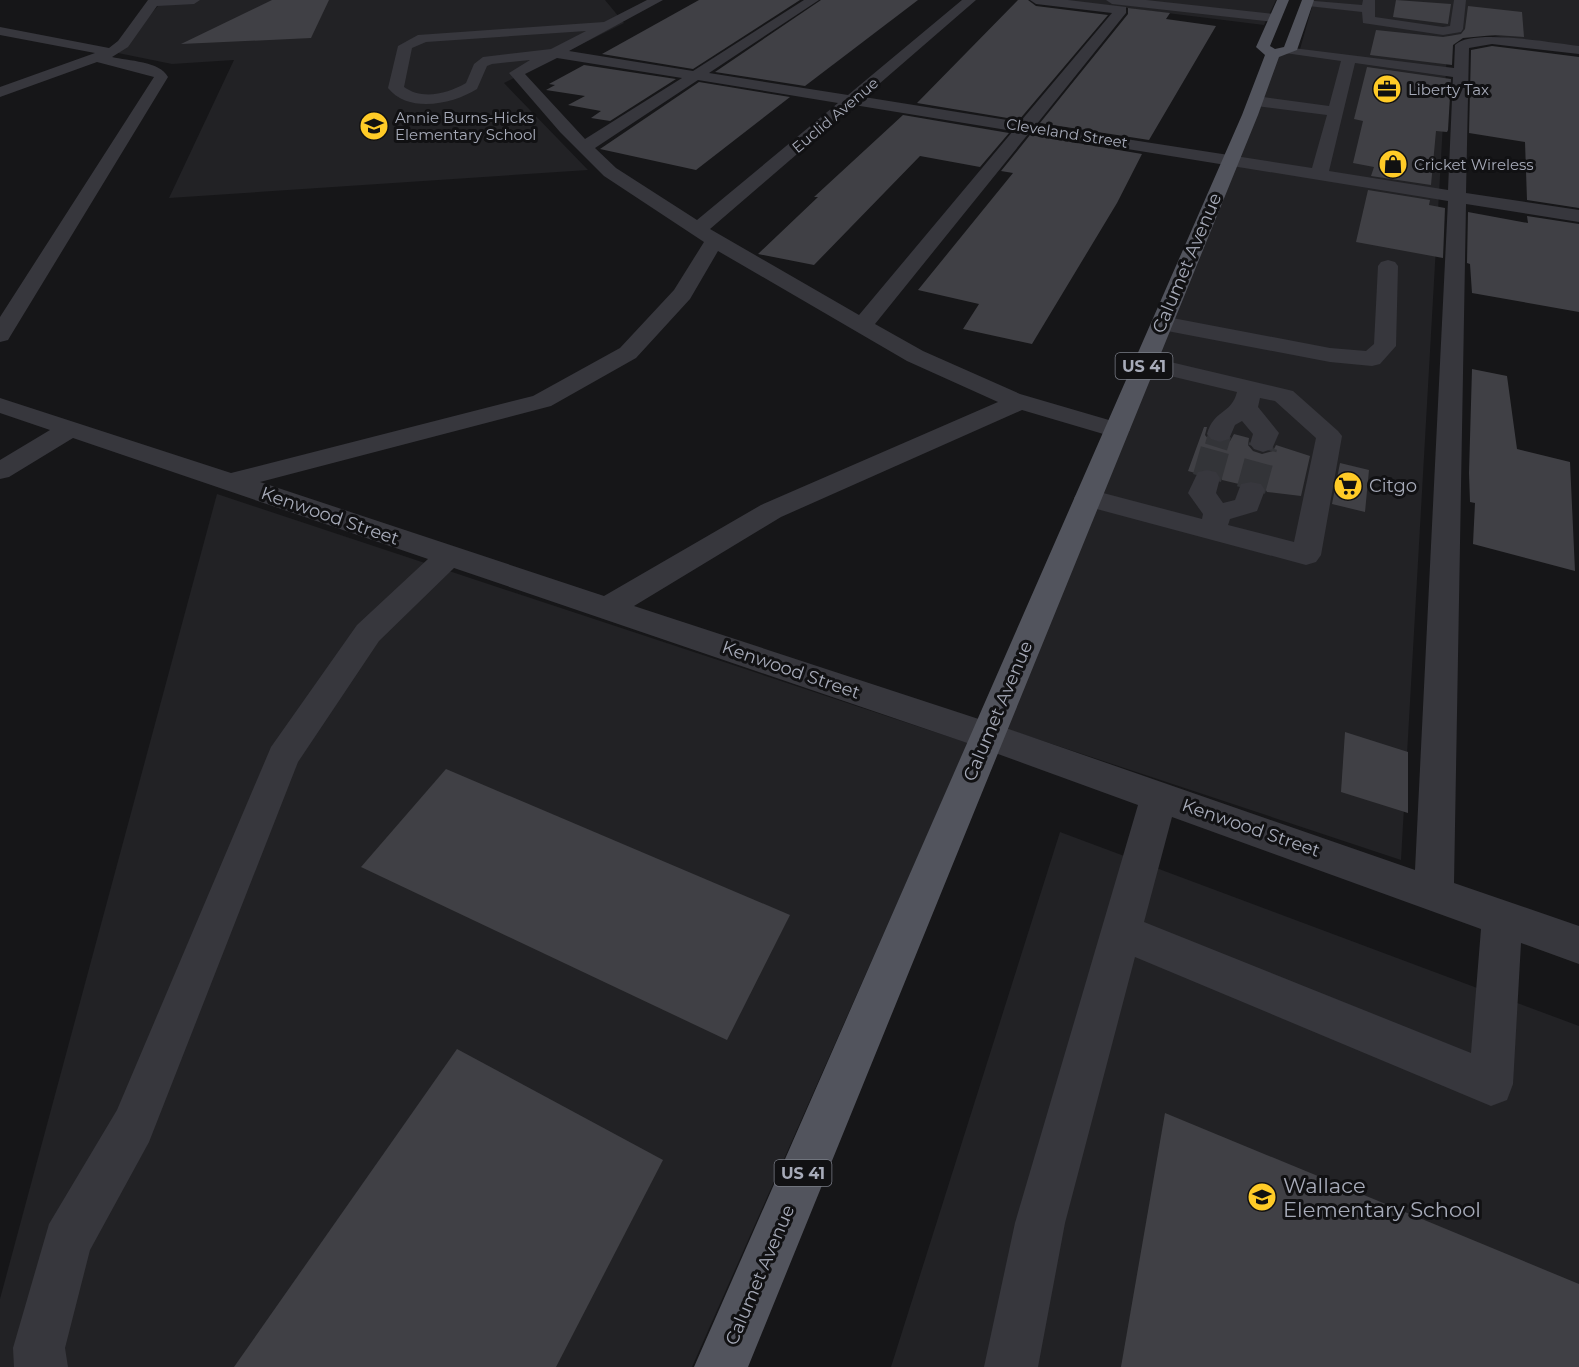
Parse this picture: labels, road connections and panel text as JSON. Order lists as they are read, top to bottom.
{
  "streets": {
    "main road": ["Calumet Avenue", "US 41"],
    "street": ["Euclid Avenue", "Cleveland Street", "Kenwood Street"]
  },
  "crossings": [
    ["Euclid Avenue", "Cleveland Street"],
    ["Euclid Avenue", "Kenwood Street"],
    ["Cleveland Street", "Calumet Avenue"],
    ["Calumet Avenue", "Kenwood Street"]
  ],
  "places": {
    "office": ["Liberty Tax"],
    "school or university": ["Annie Burns-Hicks Elementary School", "Wallace Elementary School"],
    "shop": ["Cricket Wireless"],
    "supermarket": ["Citgo"]
  }
}
